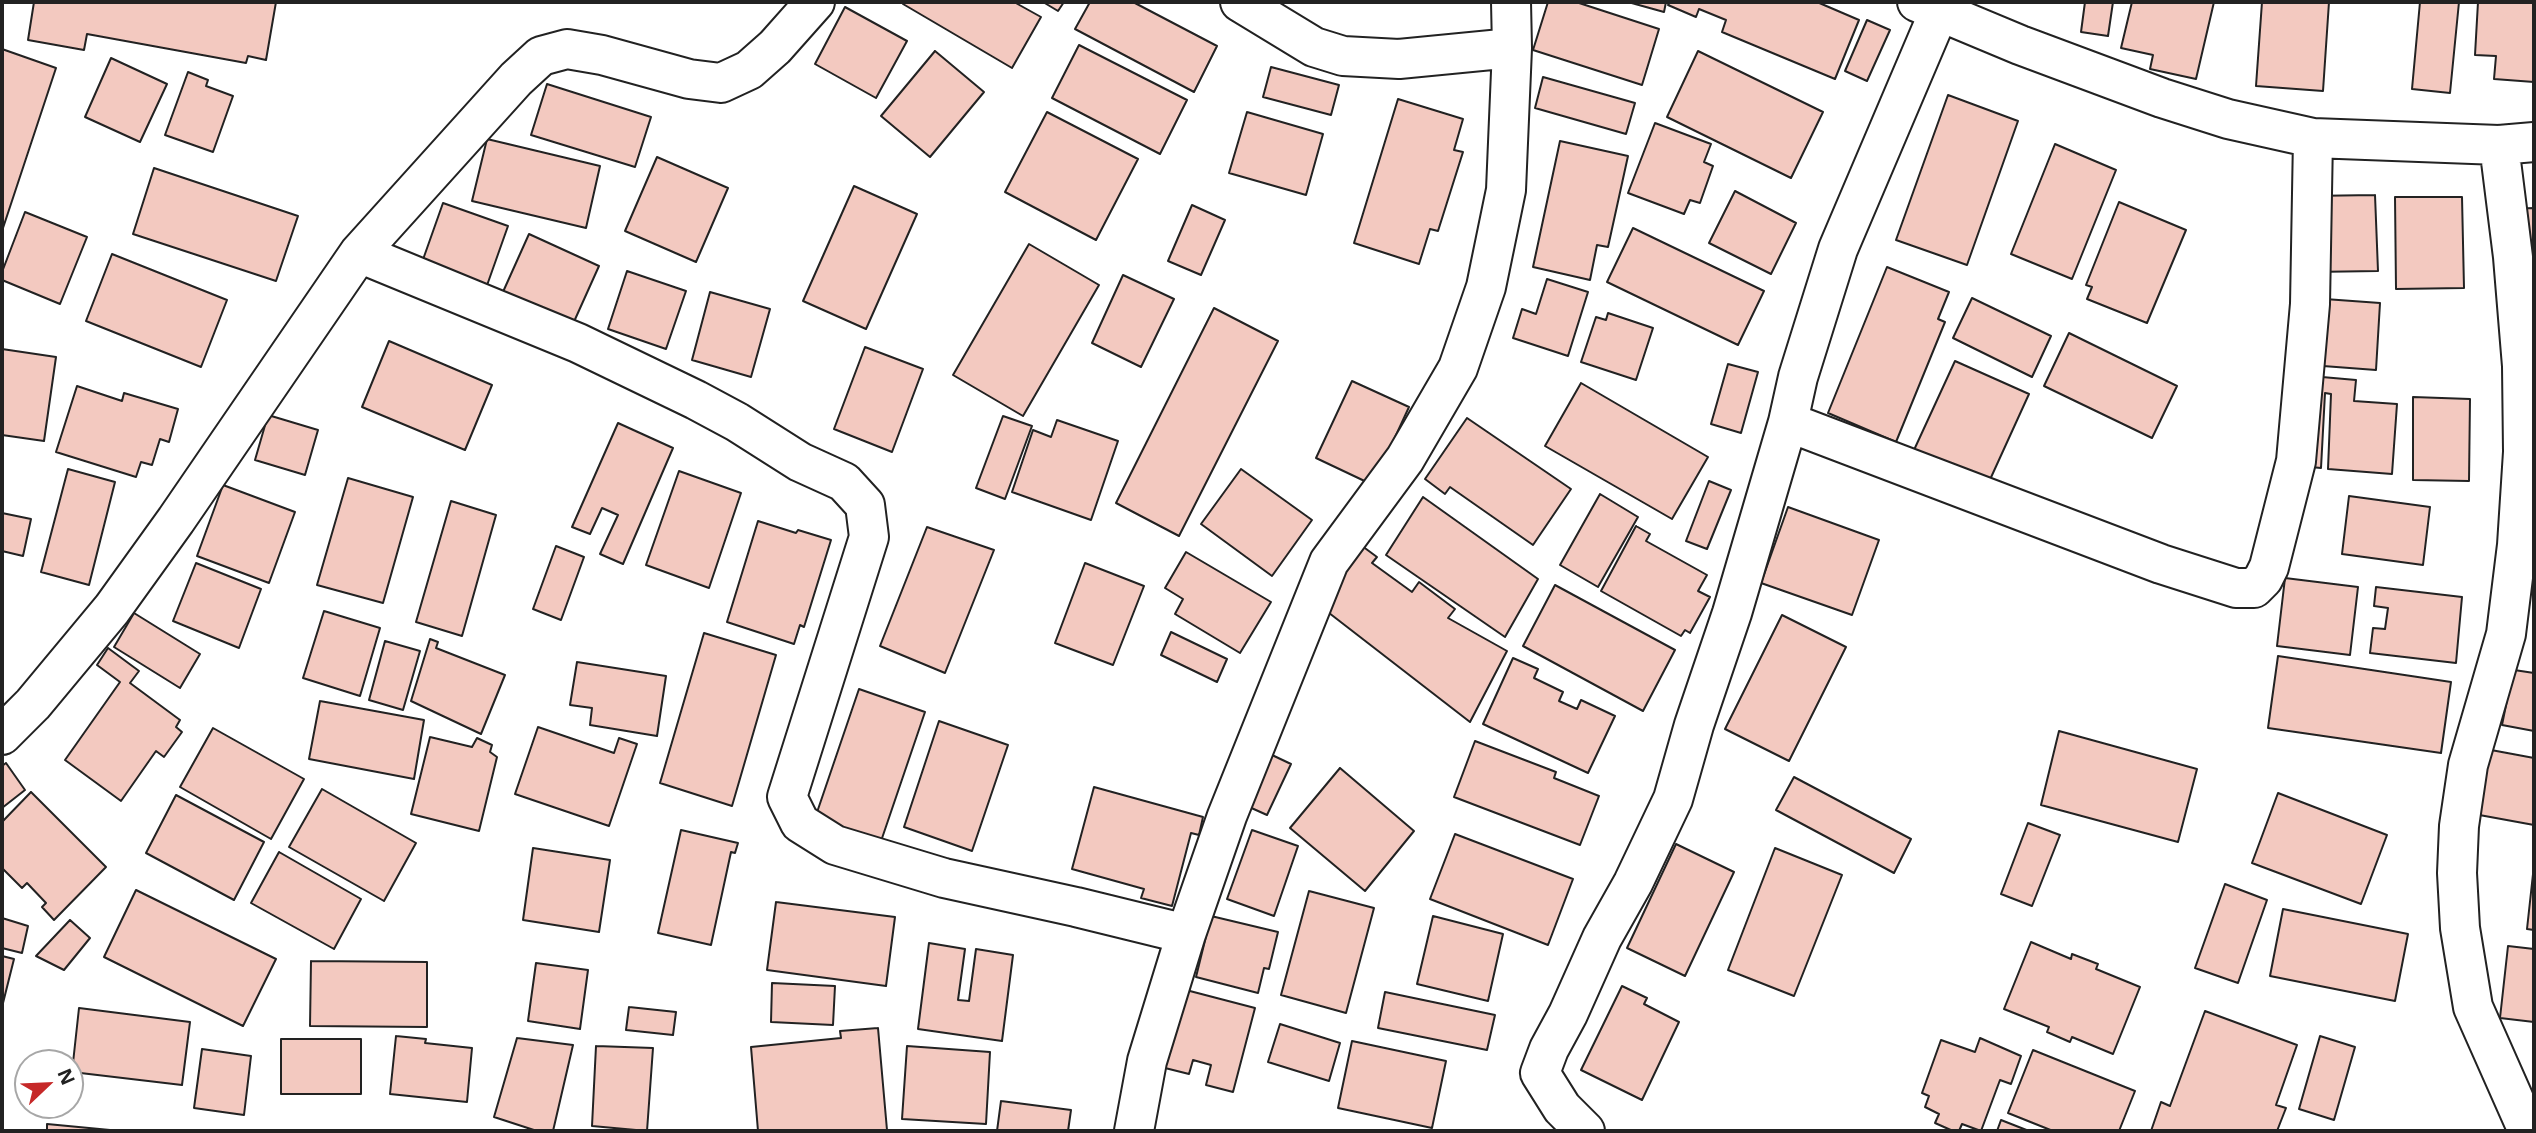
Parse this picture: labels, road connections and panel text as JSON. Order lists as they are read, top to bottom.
{
  "north": "top right"
}
